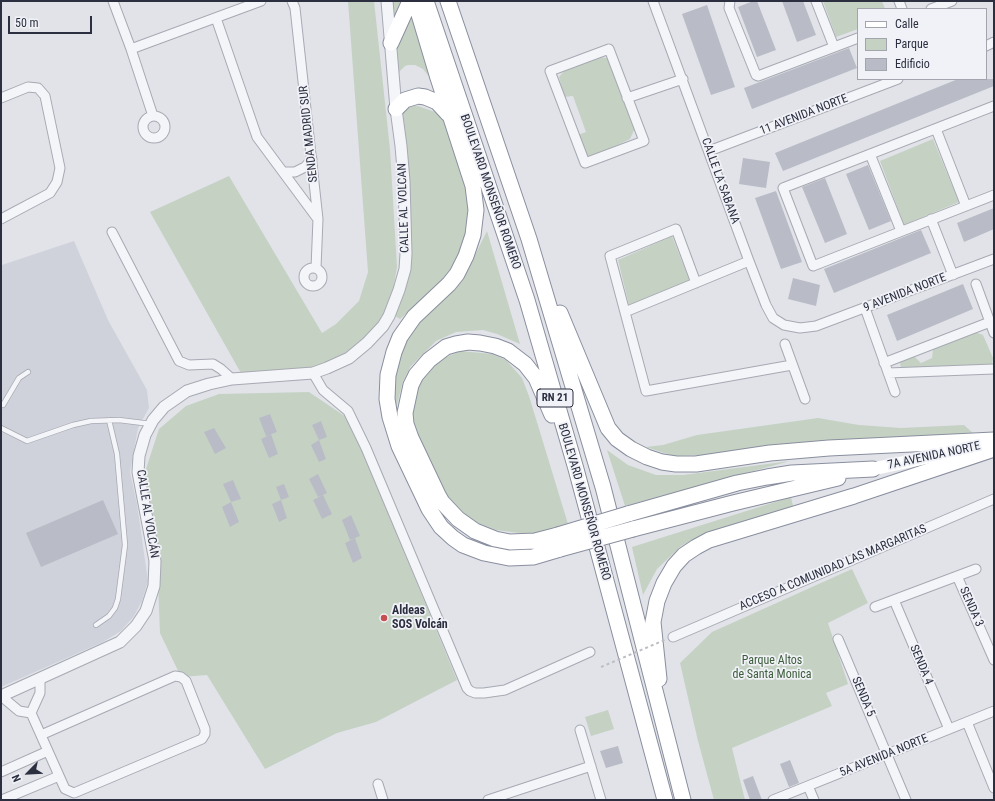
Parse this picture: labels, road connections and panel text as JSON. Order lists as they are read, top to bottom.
{
  "streets": {
    "highway": ["BOULEVARD MONSEÑOR ROMERO", "RN 21"],
    "main road": ["7A AVENIDA NORTE"],
    "street": [
      "11 AVENIDA NORTE",
      "SENDA MADRID SUR",
      "CALLE LA SABANA",
      "CALLE AL VOLCAN",
      "9 AVENIDA NORTE",
      "CALLE AL VOLCÁN",
      "ACCESO A COMUNIDAD LAS MARGARITAS",
      "SENDA 3",
      "SENDA 4",
      "SENDA 5",
      "5A AVENIDA NORTE"
    ]
  },
  "crossings": [
    ["11 AVENIDA NORTE", "CALLE LA SABANA"],
    ["CALLE LA SABANA", "9 AVENIDA NORTE"],
    ["CALLE AL VOLCAN", "CALLE AL VOLCÁN"],
    ["SENDA 4", "5A AVENIDA NORTE"],
    ["SENDA 5", "5A AVENIDA NORTE"]
  ],
  "parks": ["Parque Altos de Santa Monica"],
  "places": ["Aldeas SOS Volcán"],
  "legend": ["Calle", "Parque", "Edificio"],
  "scale_bar": "50 m",
  "north": "bottom left"
}
